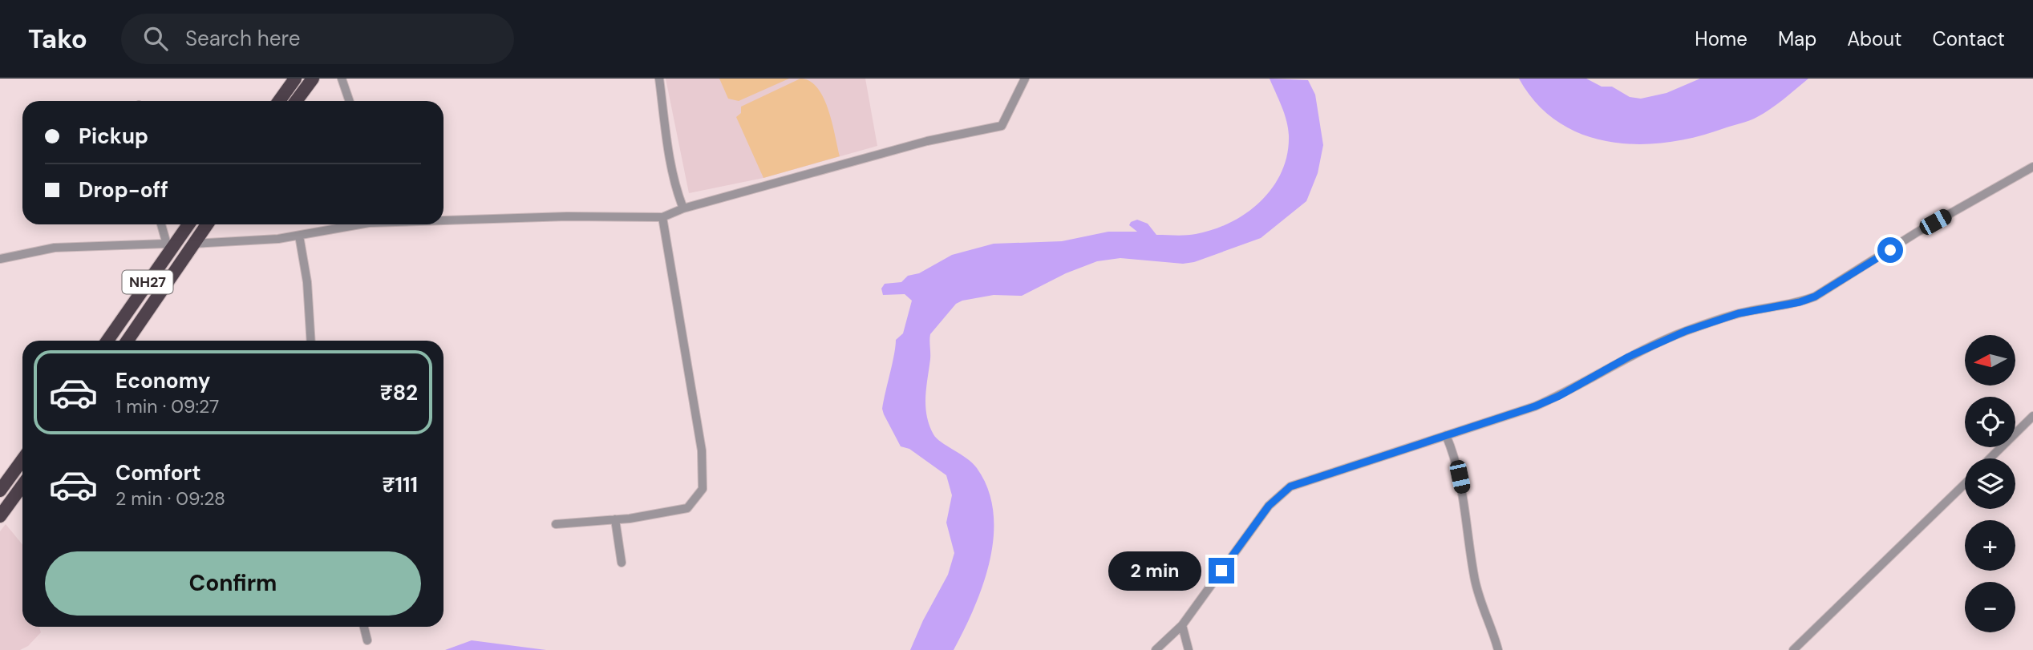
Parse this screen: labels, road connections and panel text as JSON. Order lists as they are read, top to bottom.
{
  "streets": {
    "highway": ["NH27"]
  },
  "north": "left",
  "page": {
    "header": "Tako",
    "search": "Search here",
    "nav": [
      "Home",
      "Map",
      "About",
      "Contact"
    ],
    "banner": ["Pickup", "Drop-off"],
    "map_buttons": ["+", "−"],
    "list": [
      {
        "name": "Economy",
        "note": "1 min · 09:27",
        "value": "₹82"
      },
      {
        "name": "Comfort",
        "note": "2 min · 09:28",
        "value": "₹111"
      }
    ],
    "buttons": "Confirm",
    "bubble": "2 min"
  }
}
